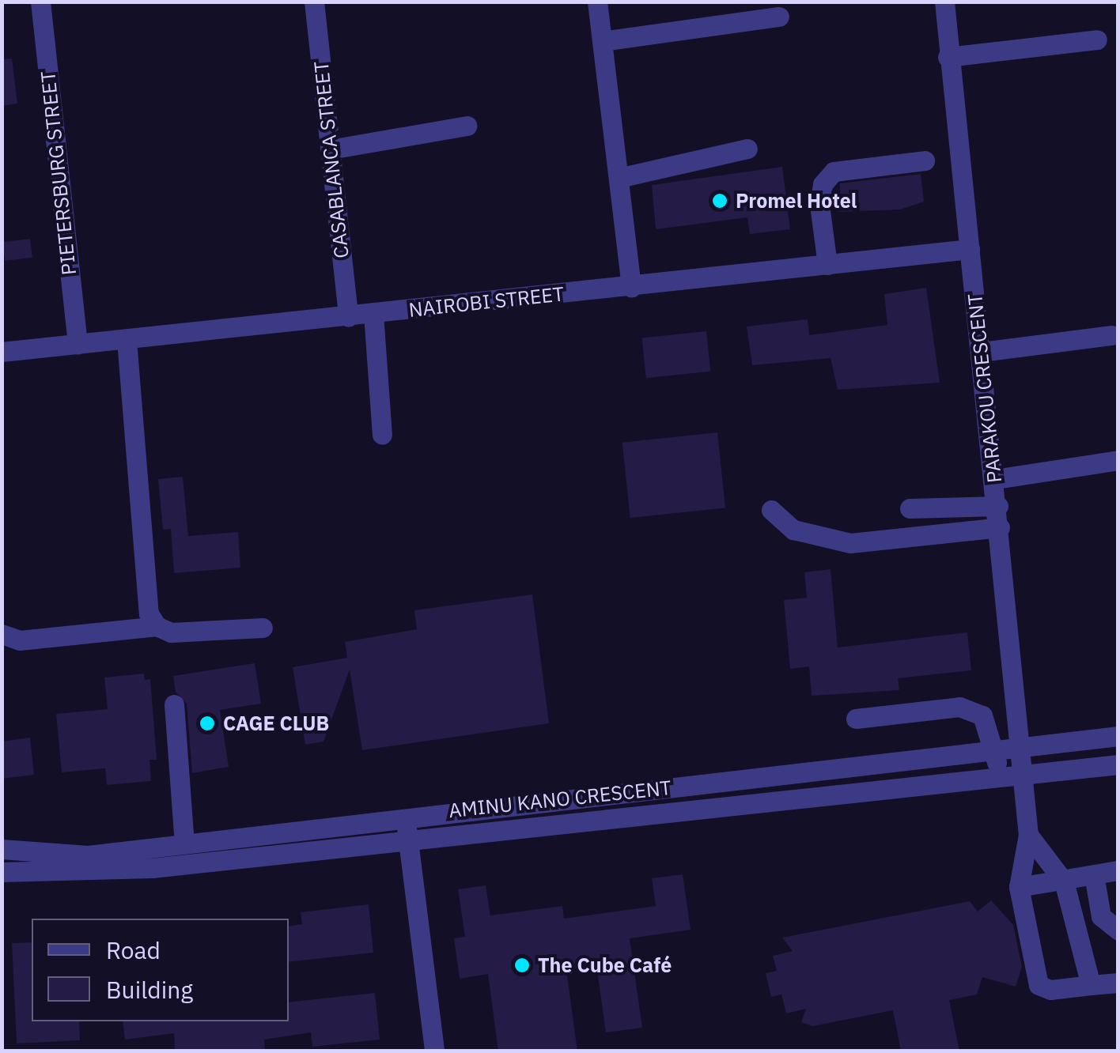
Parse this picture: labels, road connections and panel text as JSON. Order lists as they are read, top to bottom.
{
  "streets": {
    "street": [
      "CASABLANCA STREET",
      "PIETERSBURG STREET",
      "NAIROBI STREET",
      "PARAKOU CRESCENT",
      "AMINU KANO CRESCENT"
    ]
  },
  "crossings": [
    ["CASABLANCA STREET", "NAIROBI STREET"],
    ["PIETERSBURG STREET", "NAIROBI STREET"],
    ["NAIROBI STREET", "PARAKOU CRESCENT"],
    ["PARAKOU CRESCENT", "AMINU KANO CRESCENT"]
  ],
  "places": ["Promel Hotel", "CAGE CLUB", "The Cube Café"],
  "legend": ["Road", "Building"]
}
